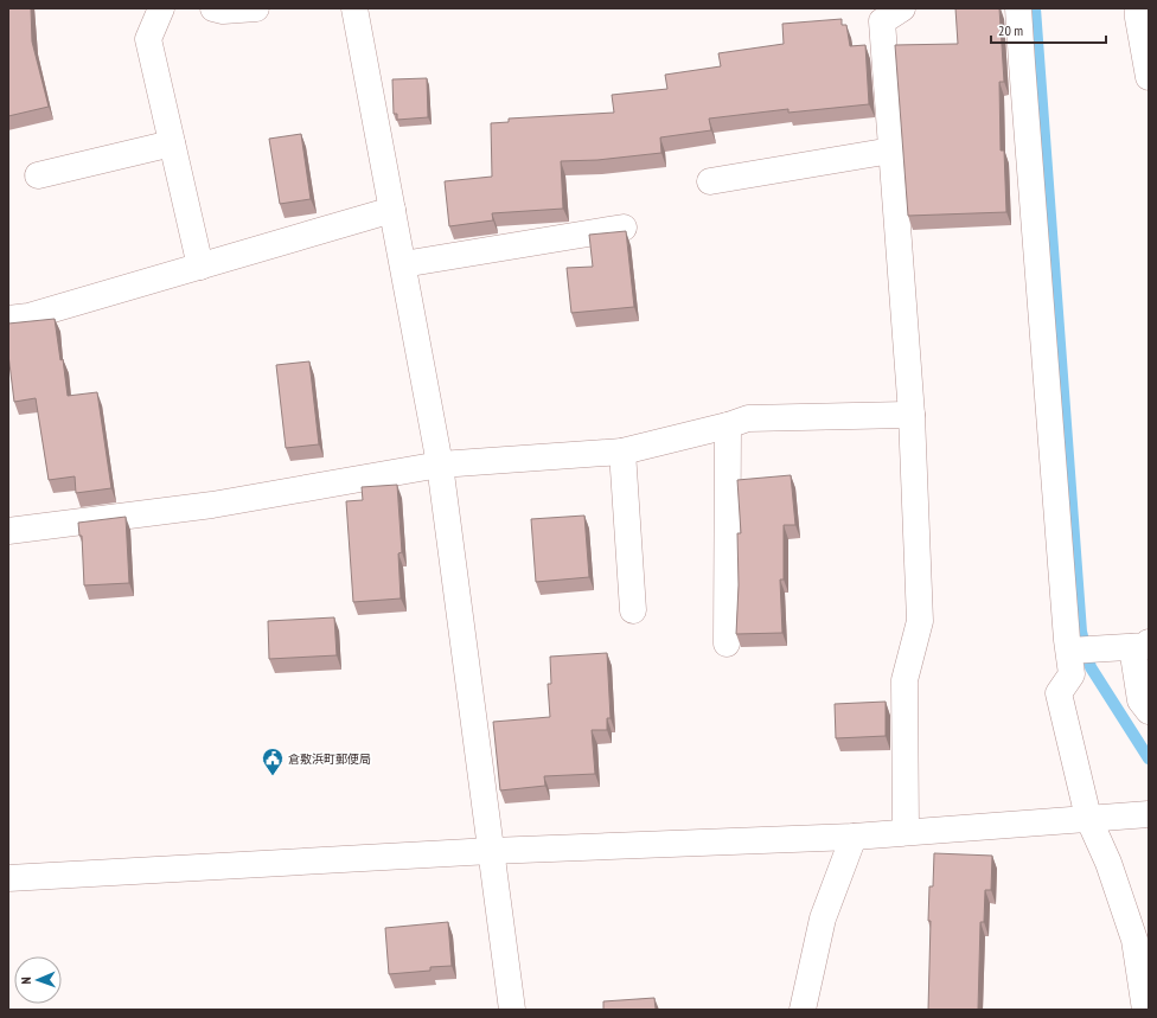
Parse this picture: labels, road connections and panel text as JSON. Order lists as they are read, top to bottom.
{
  "places": {
    "public building": ["倉敷浜町郵便局"]
  },
  "scale_bar": "20 m",
  "north": "left"
}
